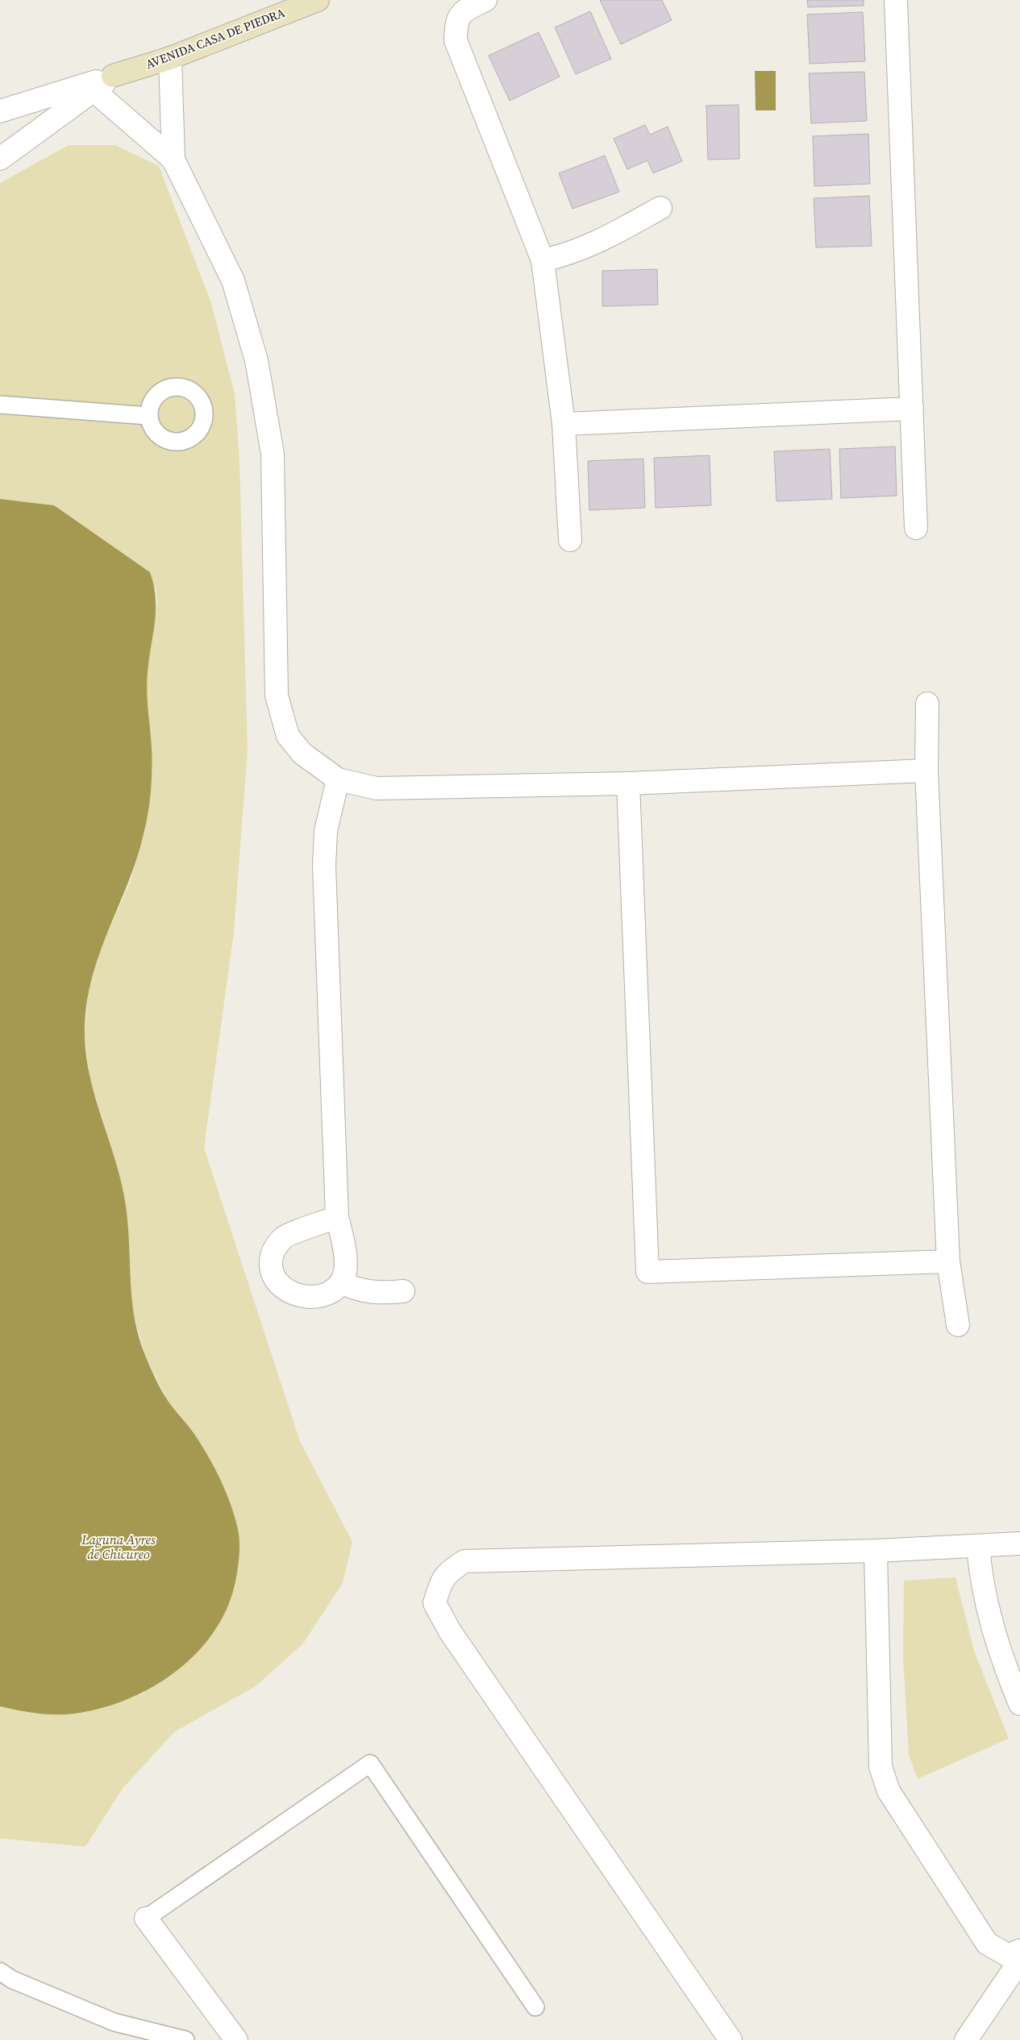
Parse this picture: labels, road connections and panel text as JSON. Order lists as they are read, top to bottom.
{
  "streets": {
    "street": ["AVENIDA CASA DE PIEDRA"]
  },
  "water": ["Laguna Ayres de Chicureo"]
}
